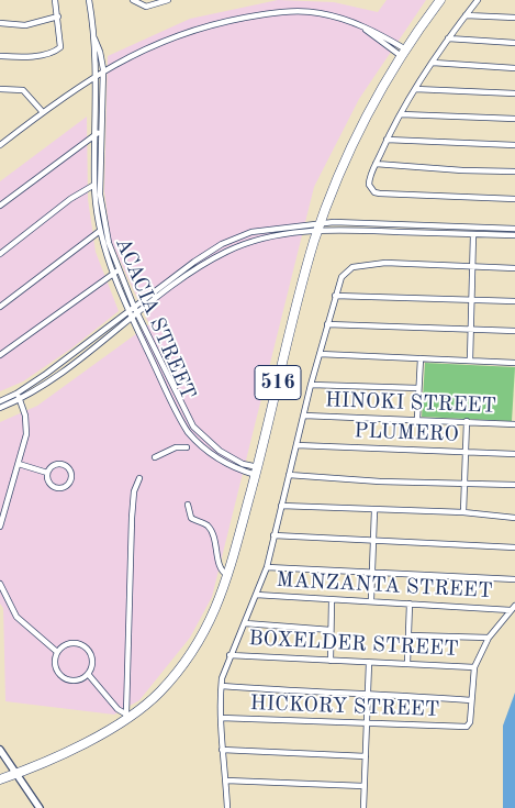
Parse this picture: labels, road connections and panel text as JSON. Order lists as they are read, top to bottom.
{
  "streets": {
    "highway": ["516"],
    "street": [
      "ACACIA STREET",
      "HINOKI STREET",
      "PLUMERO",
      "MANZANTA STREET",
      "BOXELDER STREET",
      "HICKORY STREET"
    ]
  },
  "crossings": [
    ["ACACIA STREET", "516"]
  ]
}
